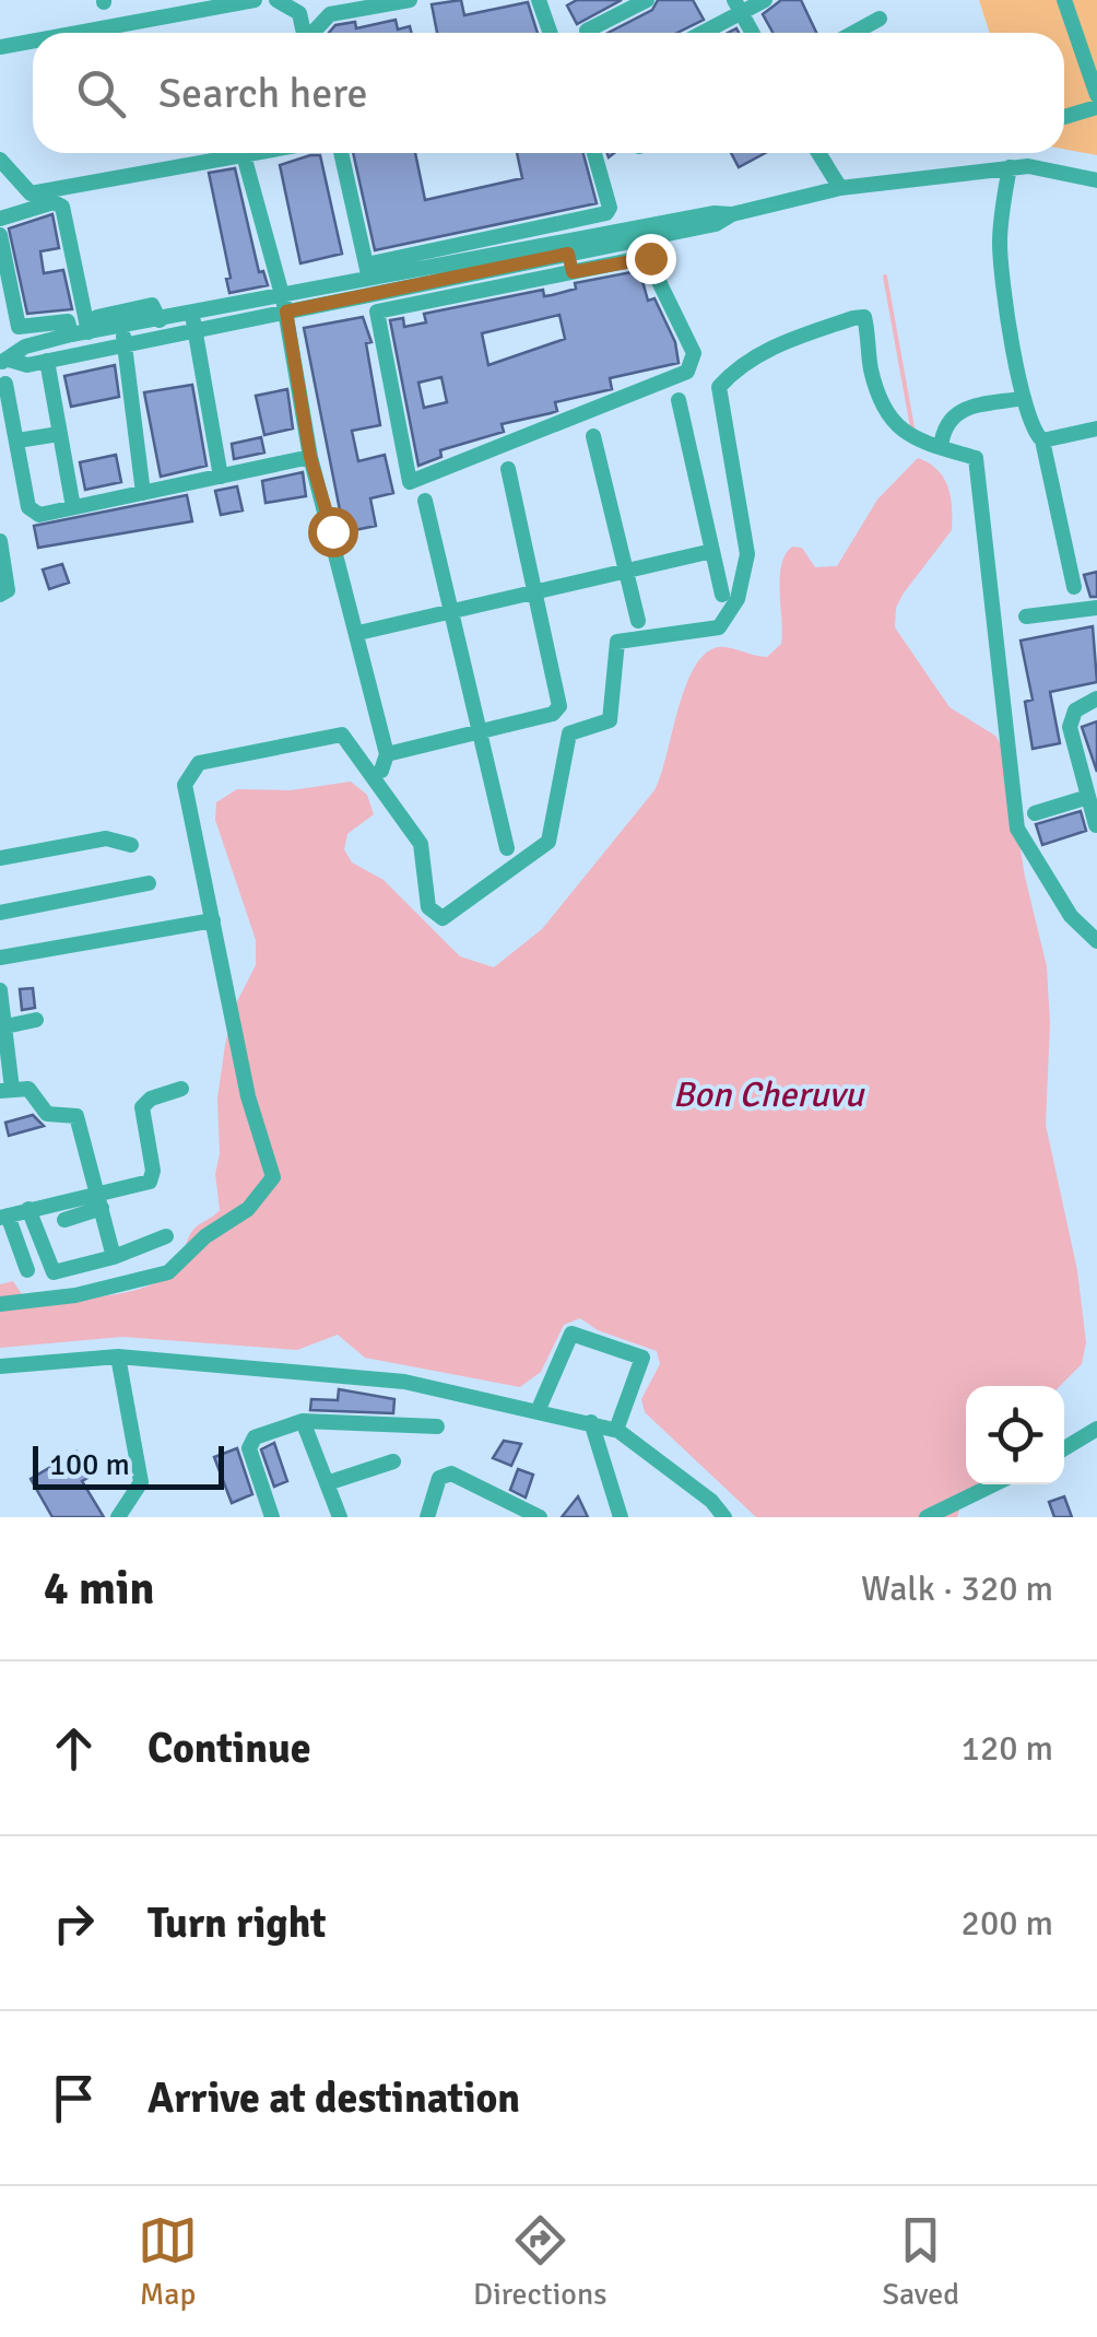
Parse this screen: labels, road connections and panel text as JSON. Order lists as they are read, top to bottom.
{
  "water": ["Bon Cheruvu"],
  "scale_bar": "100 m",
  "page": {
    "search": "Search here",
    "scale": "100 m",
    "heading": ["4 min", "Walk · 320 m"],
    "list": [
      ["Continue", "120 m"],
      ["Turn right", "200 m"],
      "Arrive at destination"
    ],
    "nav": ["Map", "Directions", "Saved"]
  }
}
